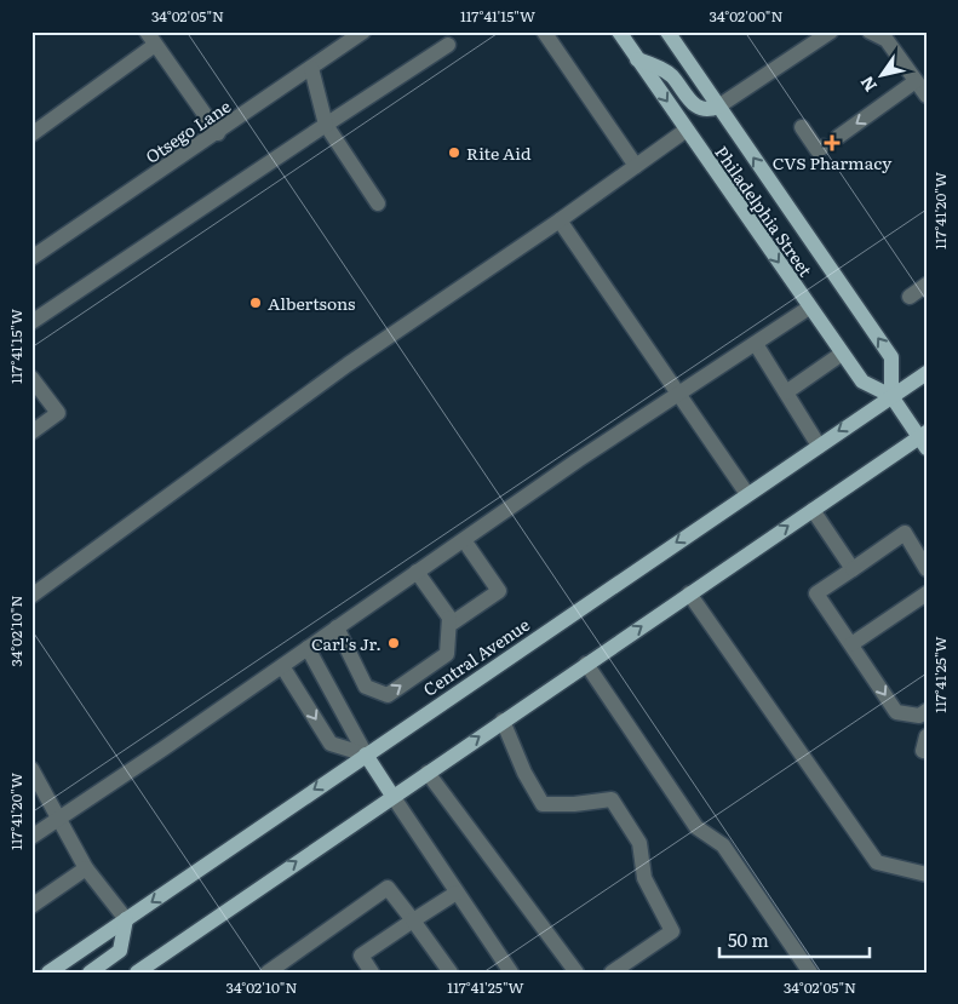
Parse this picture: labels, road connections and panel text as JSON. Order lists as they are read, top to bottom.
{
  "streets": {
    "main road": ["Philadelphia Street", "Central Avenue"],
    "street": ["Otsego Lane"]
  },
  "crossings": [
    ["Philadelphia Street", "Central Avenue"]
  ],
  "places": {
    "health": ["CVS Pharmacy"],
    "other": ["Rite Aid", "Albertsons", "Carl's Jr."]
  },
  "scale_bar": "50 m",
  "north": "bottom left",
  "coordinates": [
    "34°02'05\"N",
    "117°41'15\"W",
    "34°02'00\"N",
    "117°41'20\"W",
    "34°02'10\"N",
    "117°41'25\"W"
  ]
}
